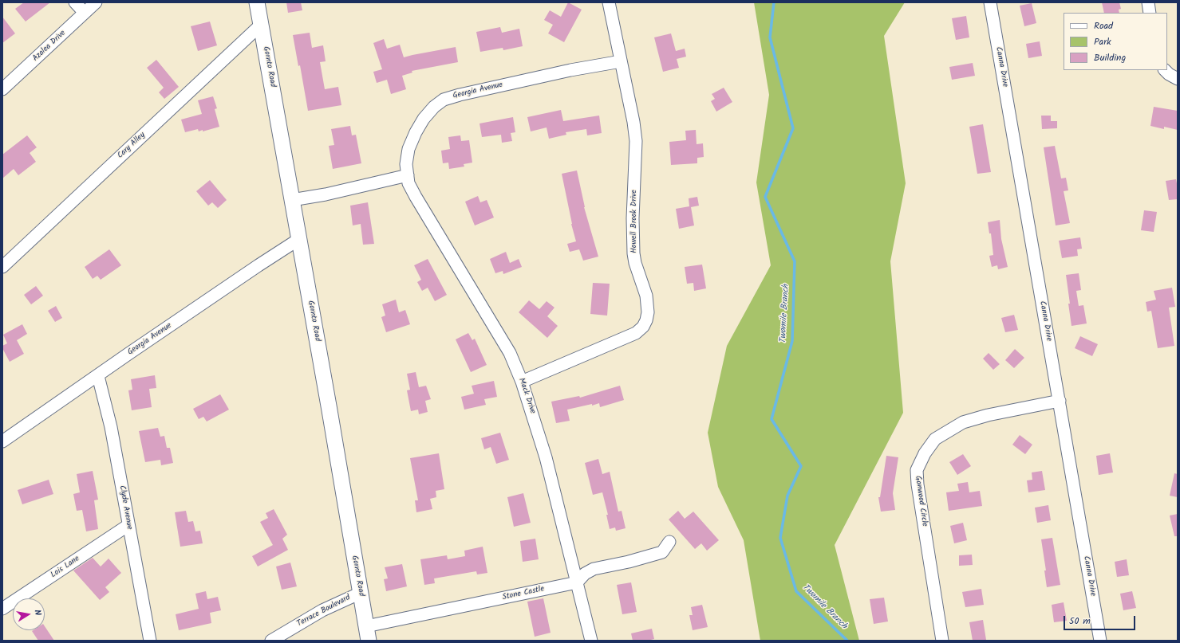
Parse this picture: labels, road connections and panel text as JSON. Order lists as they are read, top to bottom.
{
  "streets": {
    "main road": ["Gornto Road"],
    "street": [
      "Azalea Drive",
      "Canna Drive",
      "Georgia Avenue",
      "Cary Alley",
      "Howell Brook Drive",
      "Mack Drive",
      "Gonwood Circle",
      "Clyde Avenue",
      "Lois Lane",
      "Stone Castle",
      "Terrace Boulevard"
    ]
  },
  "crossings": [
    ["Gornto Road", "Georgia Avenue"],
    ["Gornto Road", "Cary Alley"],
    ["Gornto Road", "Stone Castle"],
    ["Gornto Road", "Terrace Boulevard"],
    ["Canna Drive", "Gonwood Circle"],
    ["Georgia Avenue", "Howell Brook Drive"],
    ["Georgia Avenue", "Mack Drive"],
    ["Georgia Avenue", "Clyde Avenue"],
    ["Howell Brook Drive", "Mack Drive"],
    ["Mack Drive", "Stone Castle"],
    ["Clyde Avenue", "Lois Lane"]
  ],
  "water": ["Twomile Branch"],
  "legend": ["Road", "Park", "Building"],
  "scale_bar": "50 m",
  "north": "right"
}
